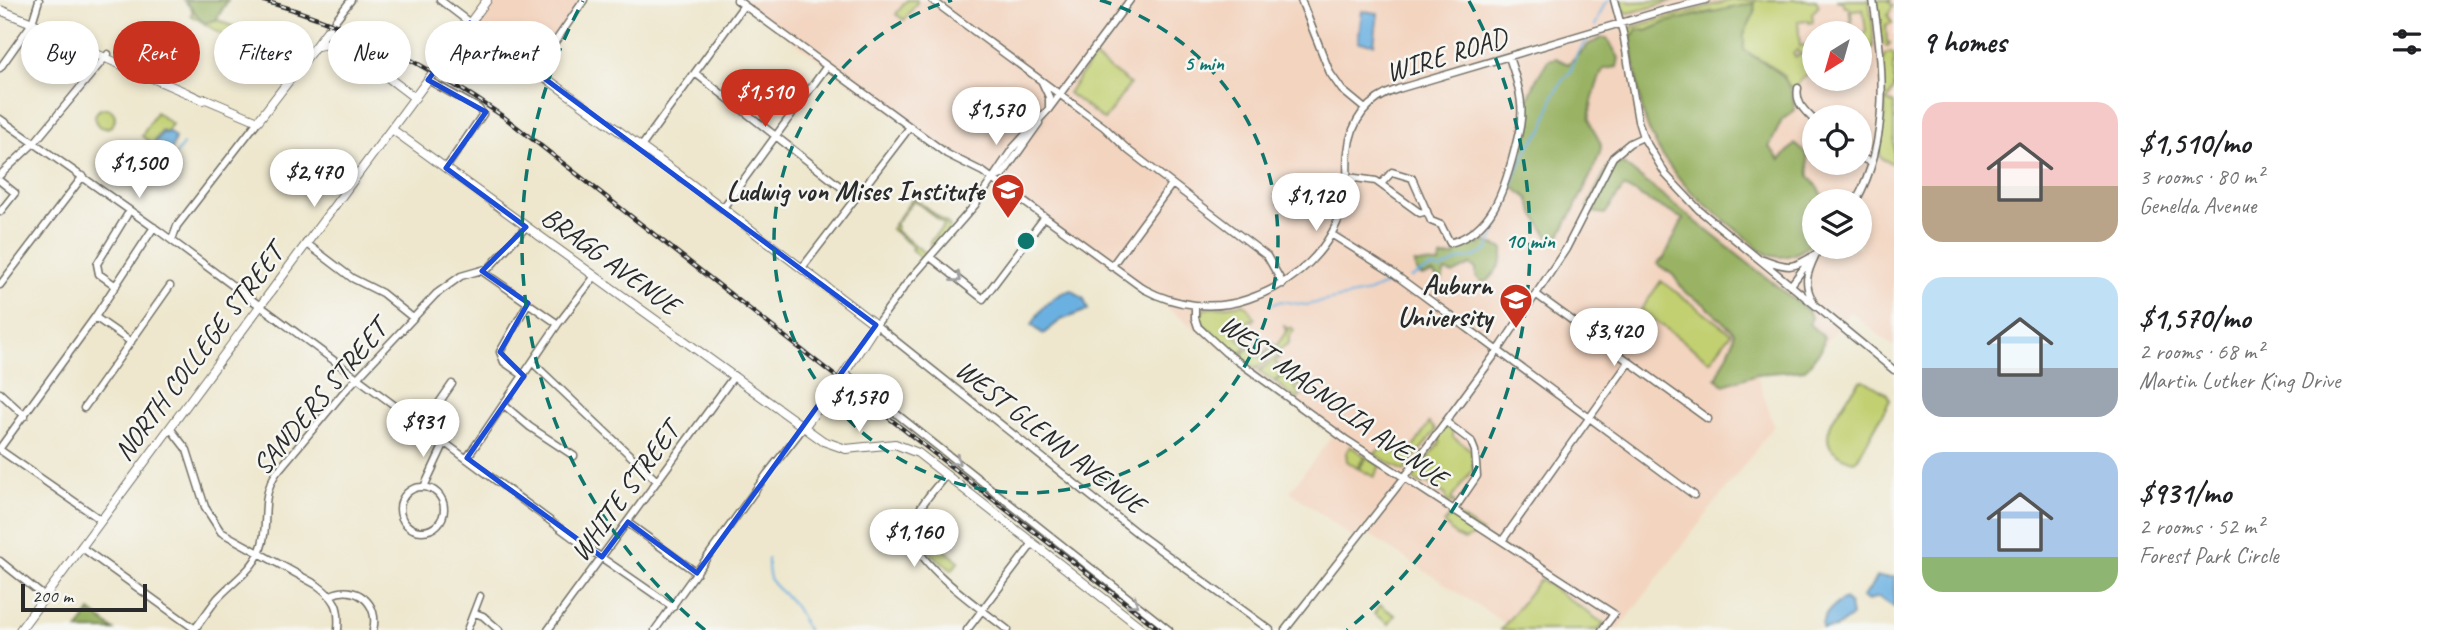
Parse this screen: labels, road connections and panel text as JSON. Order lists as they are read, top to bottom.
{
  "streets": {
    "main road": ["BRAGG AVENUE", "NORTH COLLEGE STREET", "WEST GLENN AVENUE"],
    "street": [
      "WIRE ROAD",
      "SANDERS STREET",
      "WEST MAGNOLIA AVENUE",
      "WHITE STREET"
    ]
  },
  "crossings": [
    ["WIRE ROAD", "WEST MAGNOLIA AVENUE"],
    ["BRAGG AVENUE", "NORTH COLLEGE STREET"],
    ["BRAGG AVENUE", "SANDERS STREET"],
    ["BRAGG AVENUE", "WHITE STREET"]
  ],
  "places": {
    "school or university": ["Ludwig von Mises Institute", "Auburn University"]
  },
  "scale_bar": "200 m",
  "north": "bottom left",
  "page": {
    "heading": "9 homes",
    "chip": [
      "Buy",
      "Rent",
      "Filters",
      "New",
      "Apartment"
    ],
    "price": [
      "$1,510",
      "$1,570",
      "$1,500",
      "$2,470",
      "$1,120",
      "$3,420",
      "$1,570",
      "$931",
      "$1,160"
    ],
    "list": [
      {
        "name": "$1,510/mo",
        "note": "3 rooms · 80 m² · Genelda Avenue"
      },
      {
        "name": "$1,570/mo",
        "note": "2 rooms · 68 m² · Martin Luther King Drive"
      },
      {
        "name": "$931/mo",
        "note": "2 rooms · 52 m² · Forest Park Circle"
      }
    ],
    "scale": "200 m"
  },
  "rings": ["5 min", "10 min"]
}
